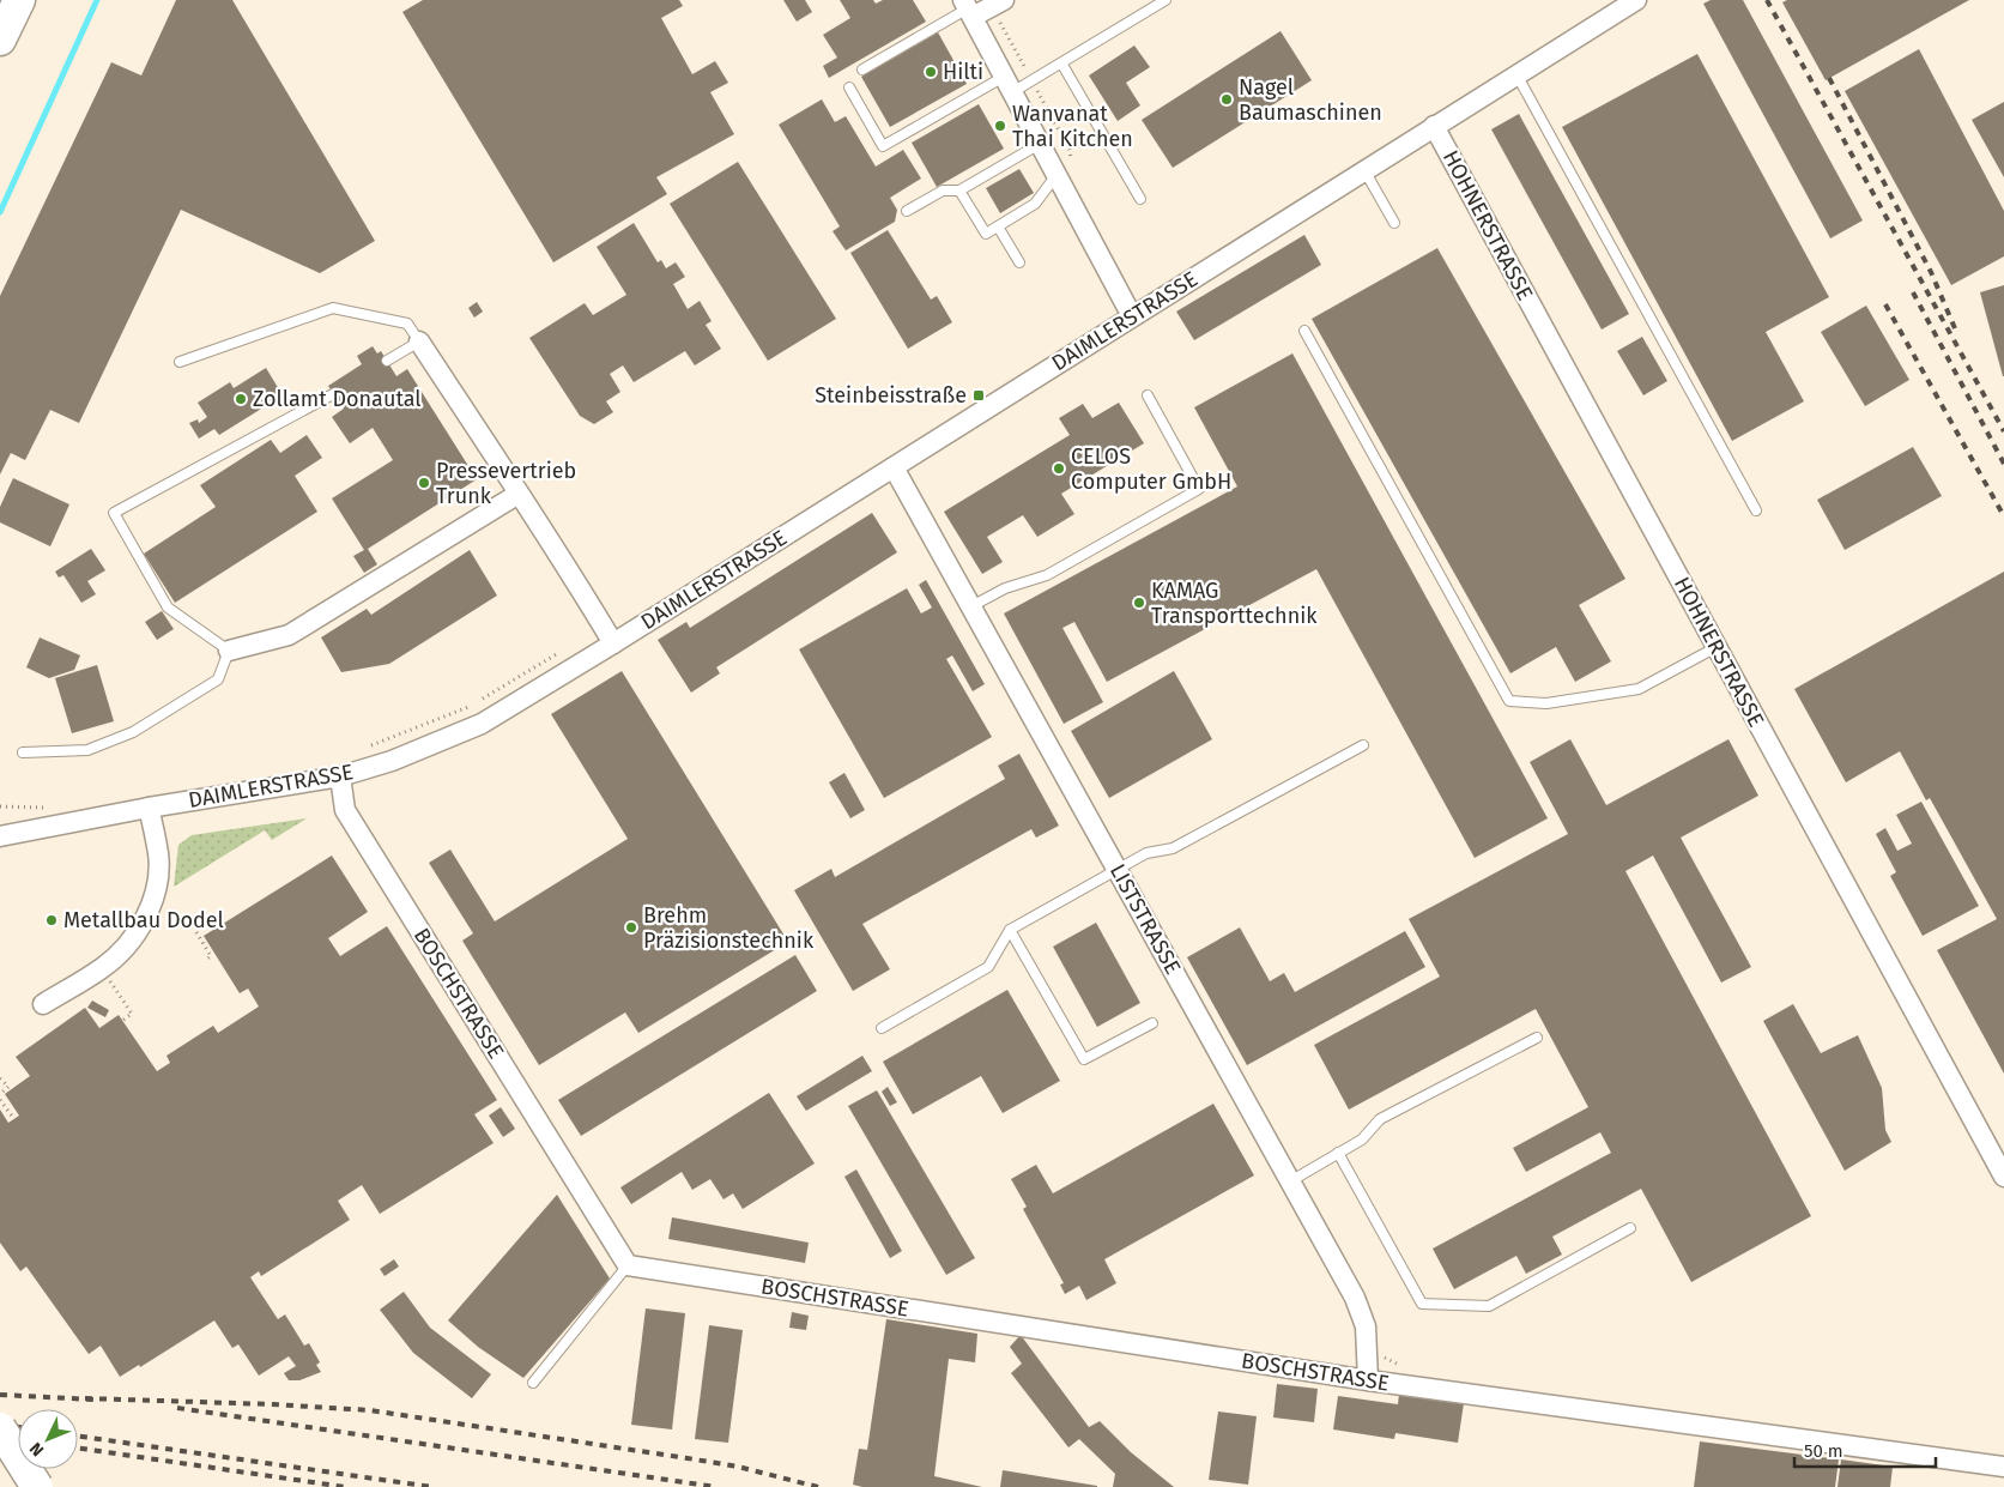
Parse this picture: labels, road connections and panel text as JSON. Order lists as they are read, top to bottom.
{
  "streets": {
    "street": [
      "HOHNERSTRASSE",
      "DAIMLERSTRASSE",
      "LISTSTRASSE",
      "BOSCHSTRASSE"
    ]
  },
  "crossings": [
    ["HOHNERSTRASSE", "DAIMLERSTRASSE"],
    ["DAIMLERSTRASSE", "LISTSTRASSE"],
    ["DAIMLERSTRASSE", "BOSCHSTRASSE"],
    ["LISTSTRASSE", "BOSCHSTRASSE"]
  ],
  "places": {
    "other": [
      "Hilti",
      "Nagel Baumaschinen",
      "Wanvanat Thai Kitchen",
      "Zollamt Donautal",
      "CELOS Computer GmbH",
      "Pressevertrieb Trunk",
      "KAMAG Transporttechnik",
      "Metallbau Dodel",
      "Brehm Präzisionstechnik"
    ],
    "transit": ["Steinbeisstraße"]
  },
  "scale_bar": "50 m",
  "north": "bottom left"
}
